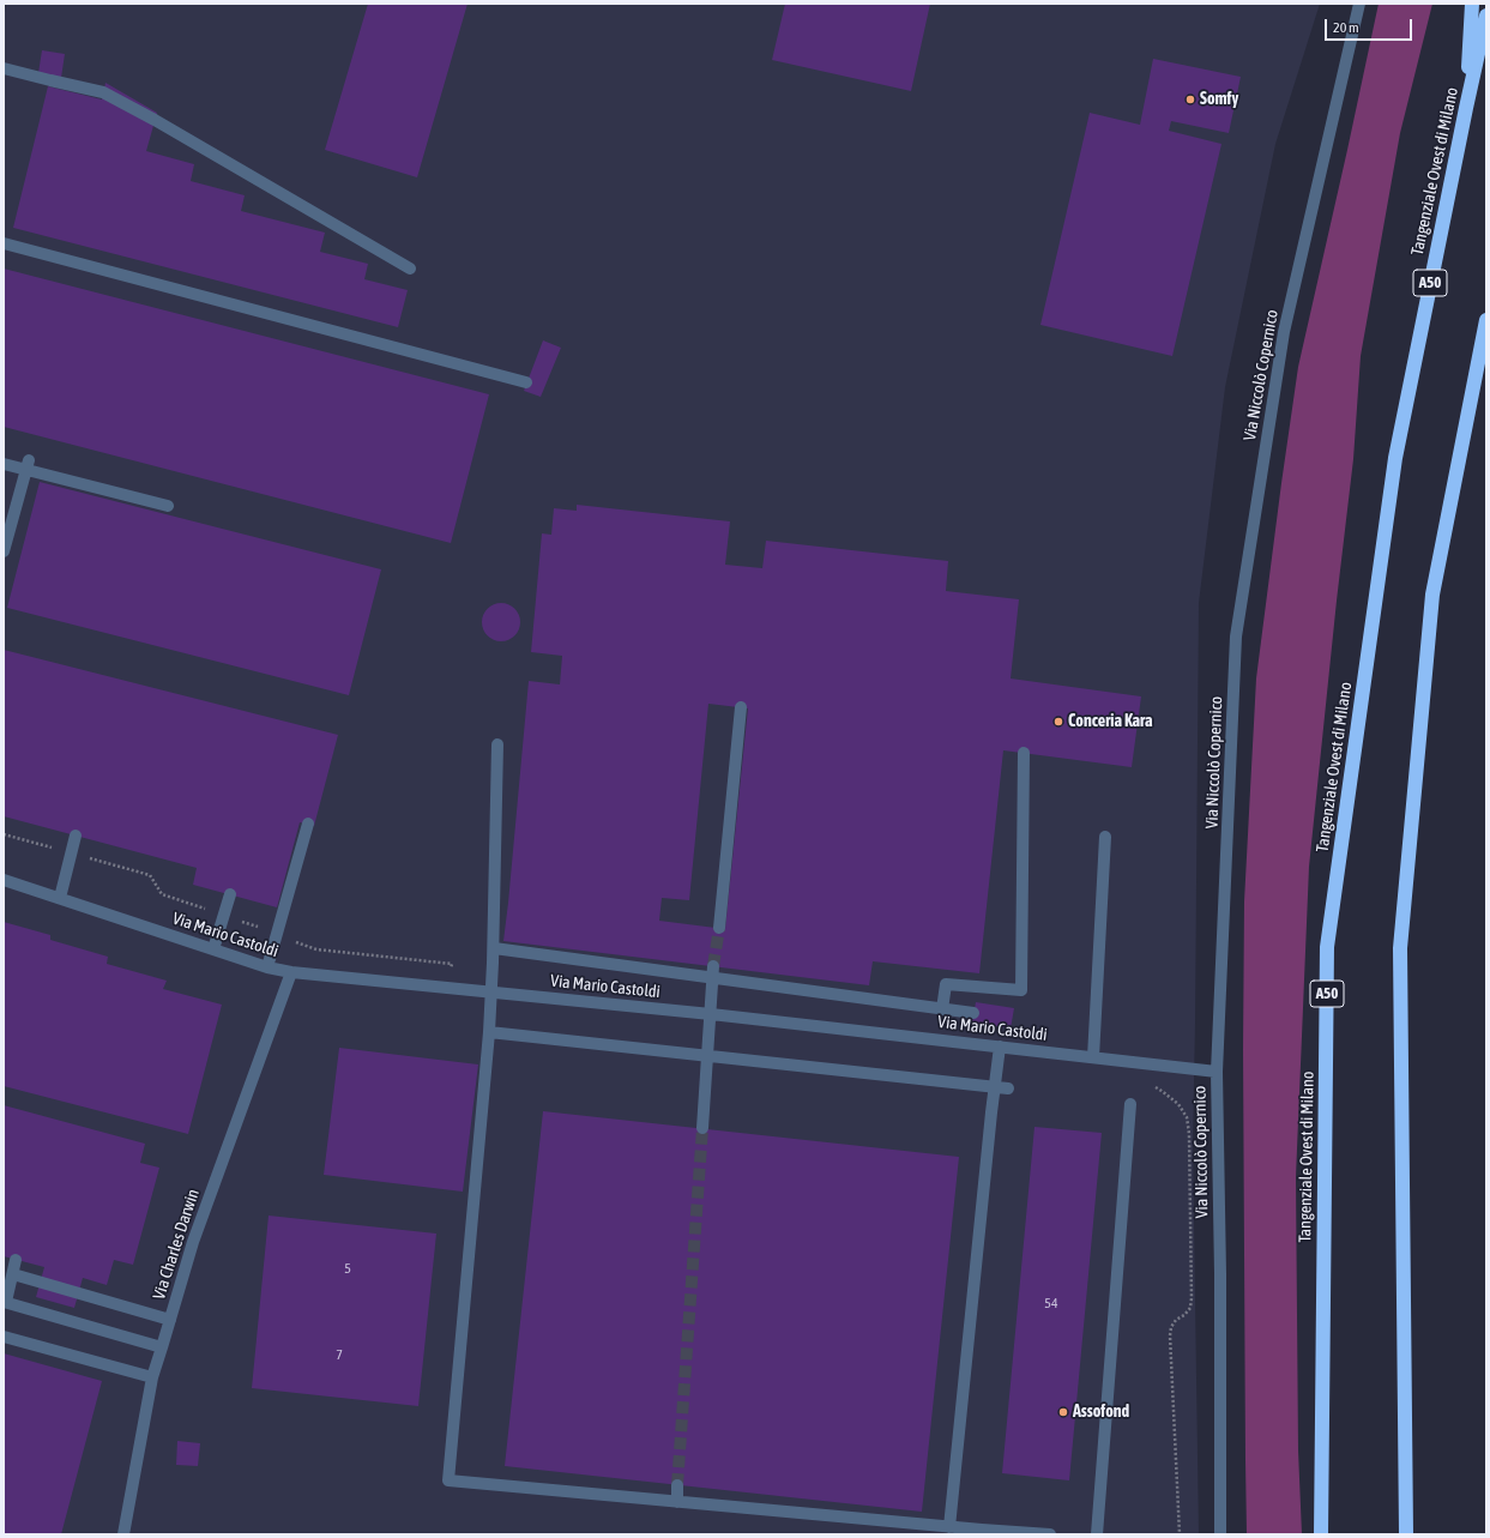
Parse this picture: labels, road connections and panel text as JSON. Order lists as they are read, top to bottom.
{
  "streets": {
    "highway": ["Tangenziale Ovest di Milano", "A50"],
    "street": ["Via Niccolò Copernico", "Via Mario Castoldi", "Via Charles Darwin"]
  },
  "crossings": [
    ["Via Niccolò Copernico", "Via Mario Castoldi"],
    ["Via Mario Castoldi", "Via Charles Darwin"]
  ],
  "places": ["Somfy", "Conceria Kara", "Assofond"],
  "house_numbers": ["5", "54", "7"],
  "scale_bar": "20 m"
}
